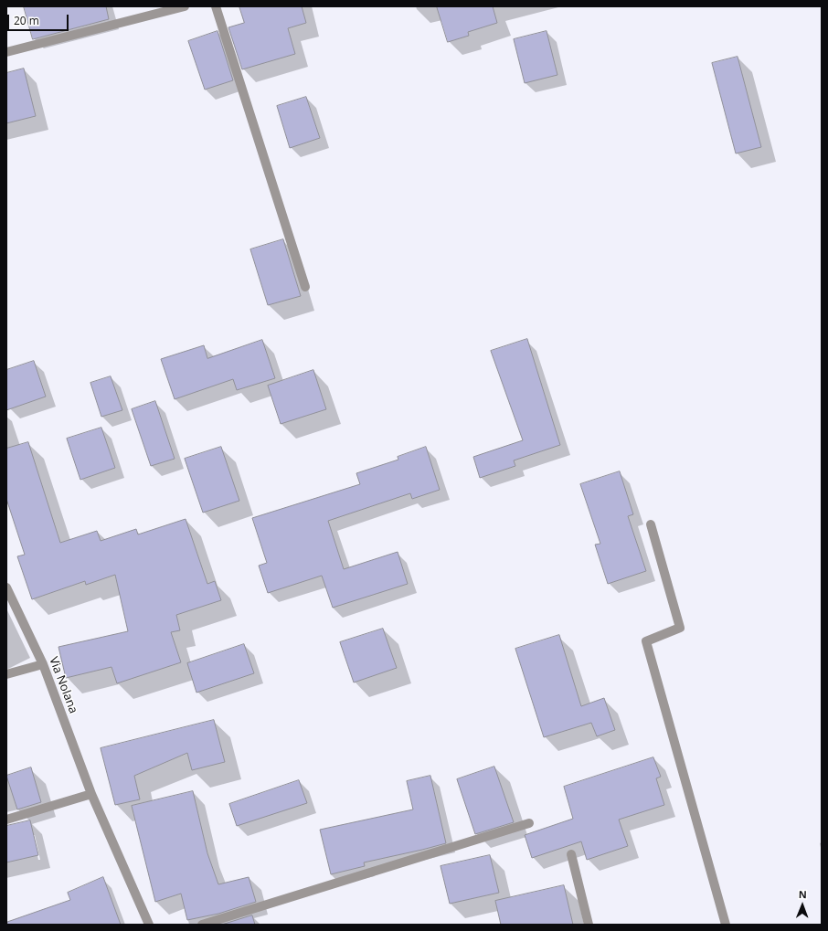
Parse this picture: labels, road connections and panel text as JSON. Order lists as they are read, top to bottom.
{
  "streets": {
    "street": ["Via Nolana"]
  },
  "scale_bar": "20 m",
  "north": "top"
}
